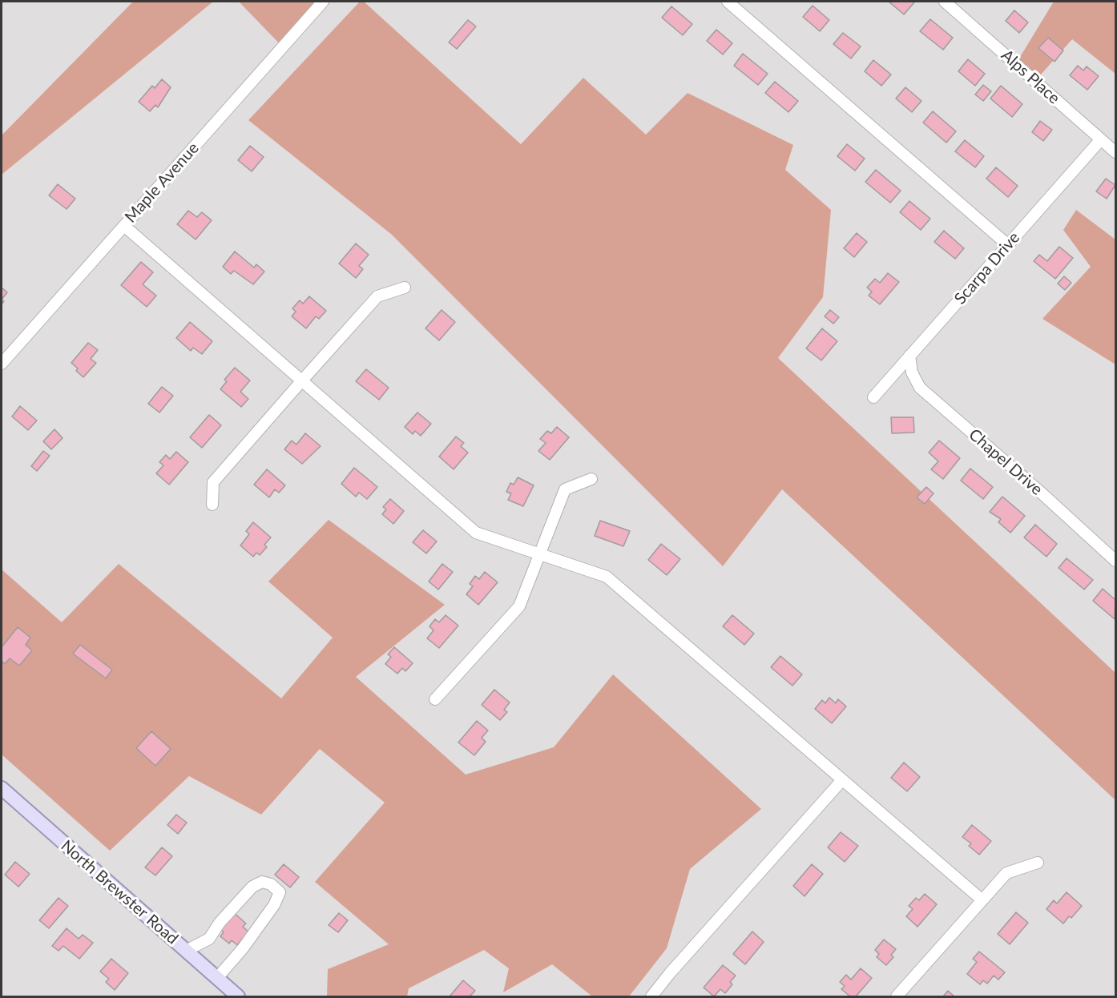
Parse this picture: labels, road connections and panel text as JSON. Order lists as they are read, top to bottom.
{
  "streets": {
    "main road": ["North Brewster Road"],
    "street": [
      "Alps Place",
      "Maple Avenue",
      "Scarpa Drive",
      "Chapel Drive"
    ]
  },
  "crossings": [
    ["Alps Place", "Scarpa Drive"],
    ["Scarpa Drive", "Chapel Drive"]
  ]
}
